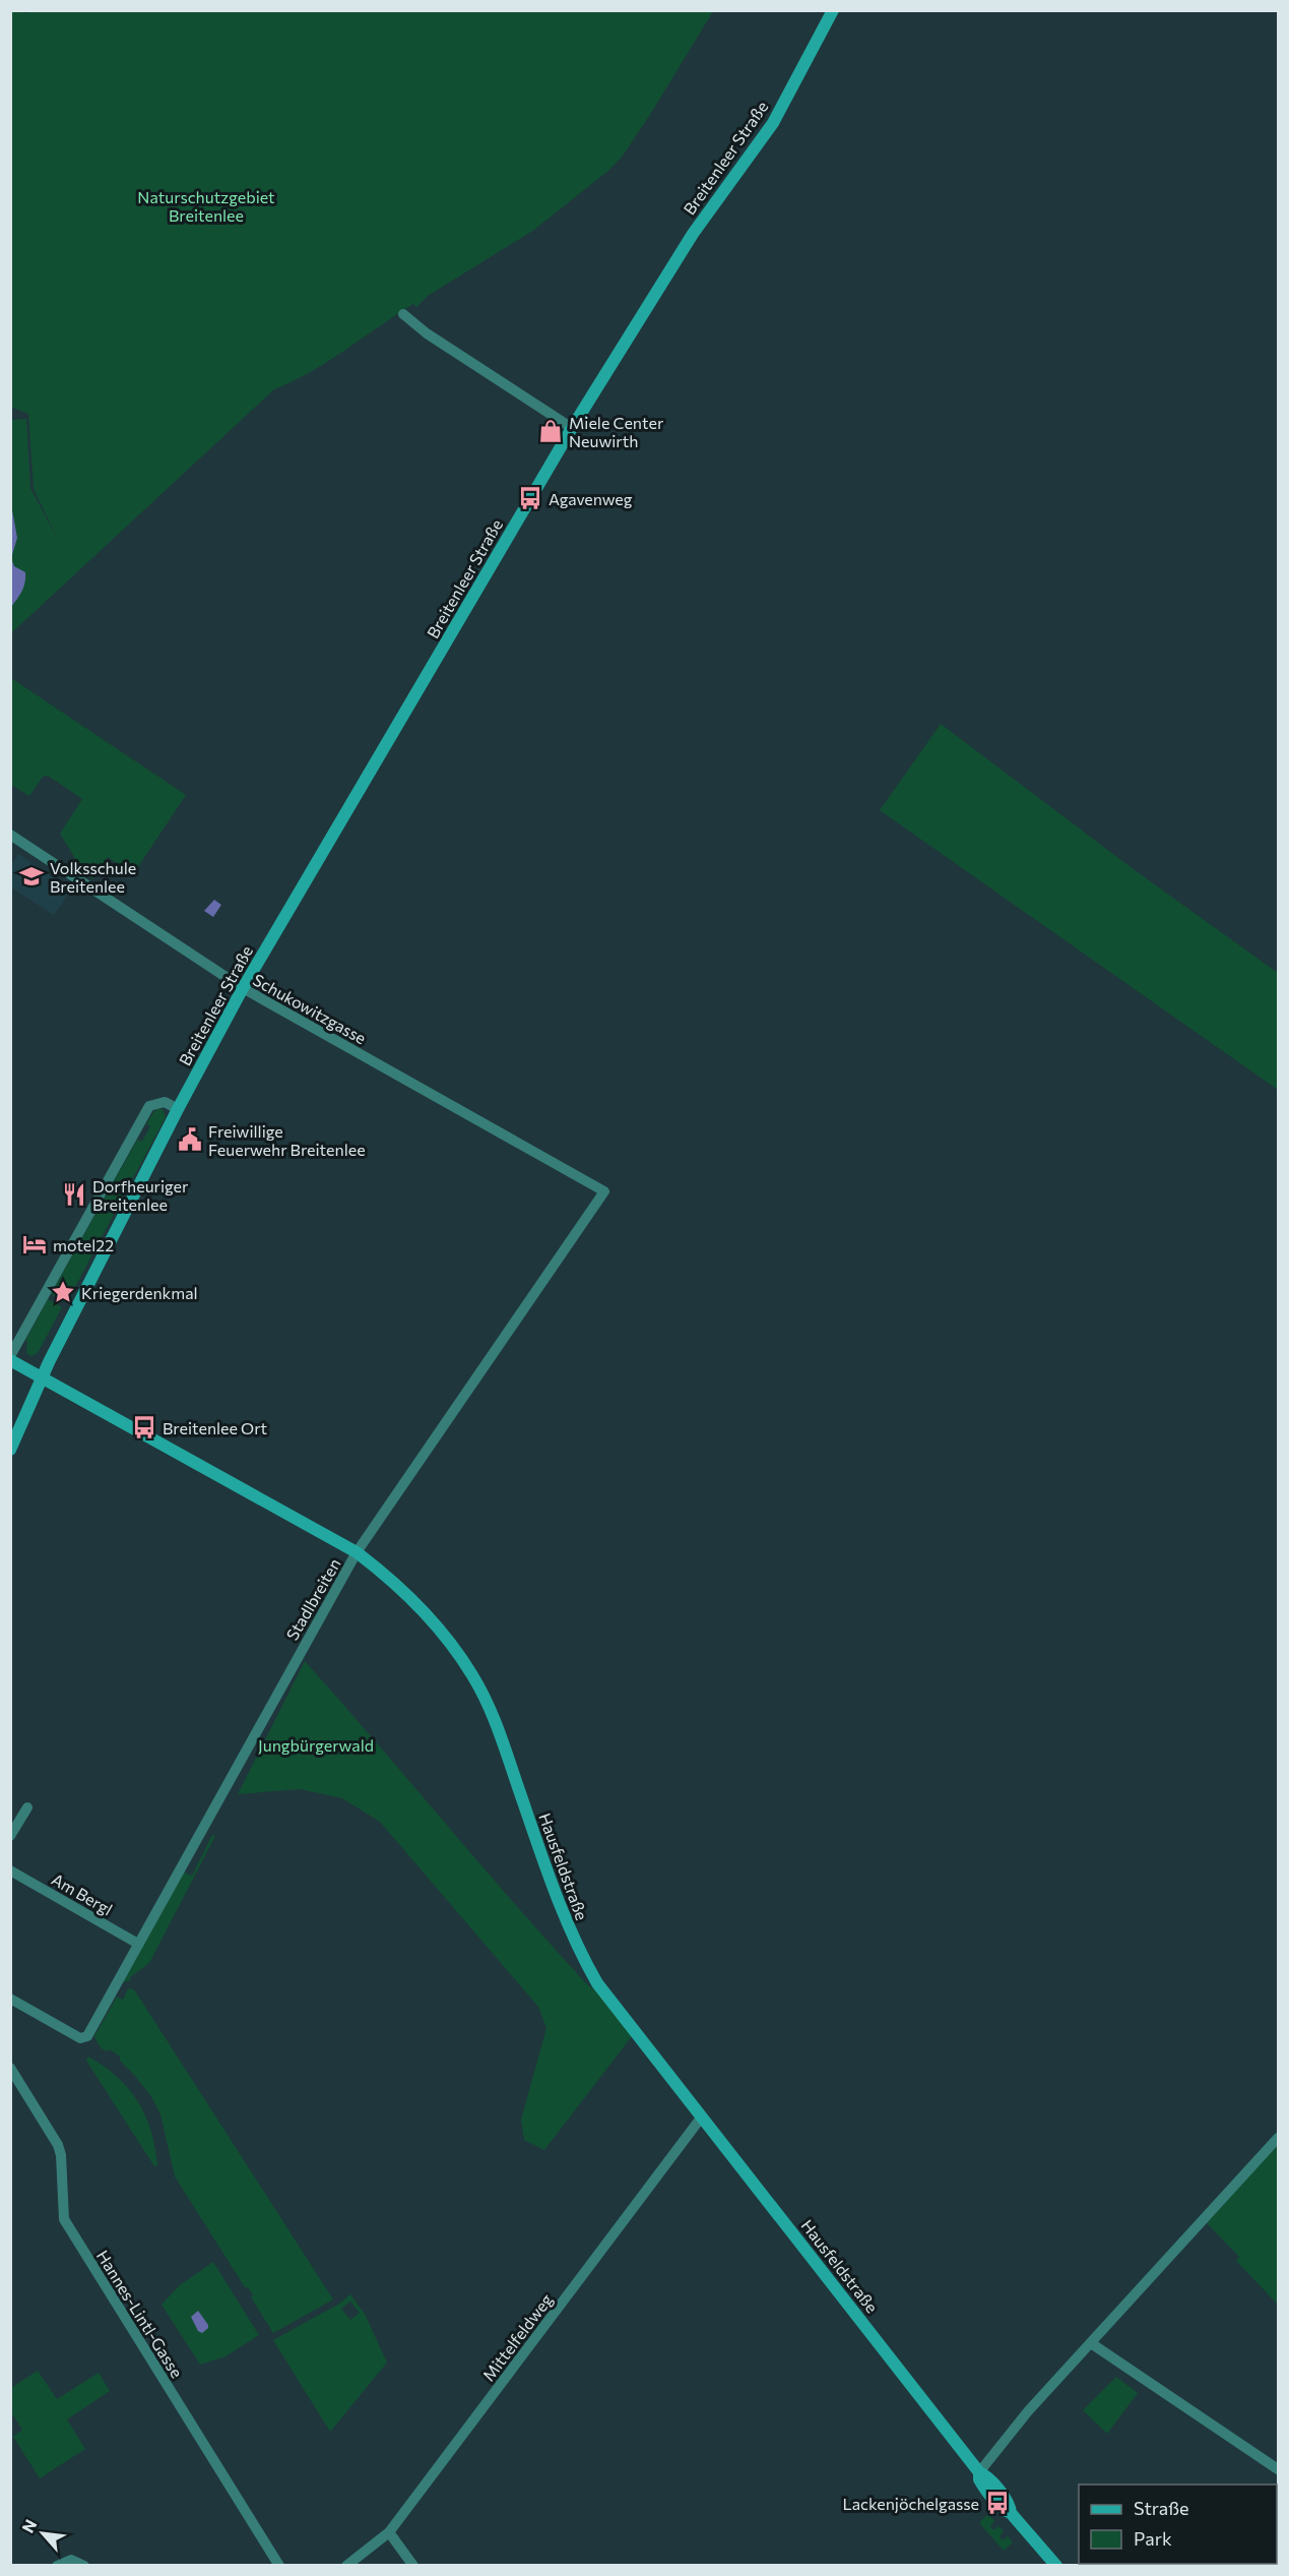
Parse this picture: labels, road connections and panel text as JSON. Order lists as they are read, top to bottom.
{
  "streets": {
    "main road": ["Breitenleer Straße", "Hausfeldstraße"],
    "street": [
      "Schukowitzgasse",
      "Stadlbreiten",
      "Am Bergl",
      "Hannes-Lintl-Gasse",
      "Mittelfeldweg"
    ]
  },
  "crossings": [
    ["Breitenleer Straße", "Schukowitzgasse"],
    ["Breitenleer Straße", "Hausfeldstraße"],
    ["Schukowitzgasse", "Stadlbreiten"],
    ["Stadlbreiten", "Hausfeldstraße"],
    ["Stadlbreiten", "Am Bergl"],
    ["Hausfeldstraße", "Mittelfeldweg"]
  ],
  "parks": ["Naturschutzgebiet Breitenlee", "Jungbürgerwald"],
  "places": {
    "shop": ["Miele Center Neuwirth"],
    "bus stop": ["Agavenweg", "Breitenlee Ort", "Lackenjöchelgasse"],
    "school or university": ["Volksschule Breitenlee"],
    "public building": ["Freiwillige Feuerwehr Breitenlee"],
    "restaurant": ["Dorfheuriger Breitenlee"],
    "hotel": ["motel22"],
    "place": ["Kriegerdenkmal"]
  },
  "legend": ["Straße", "Park"],
  "north": "top left"
}
